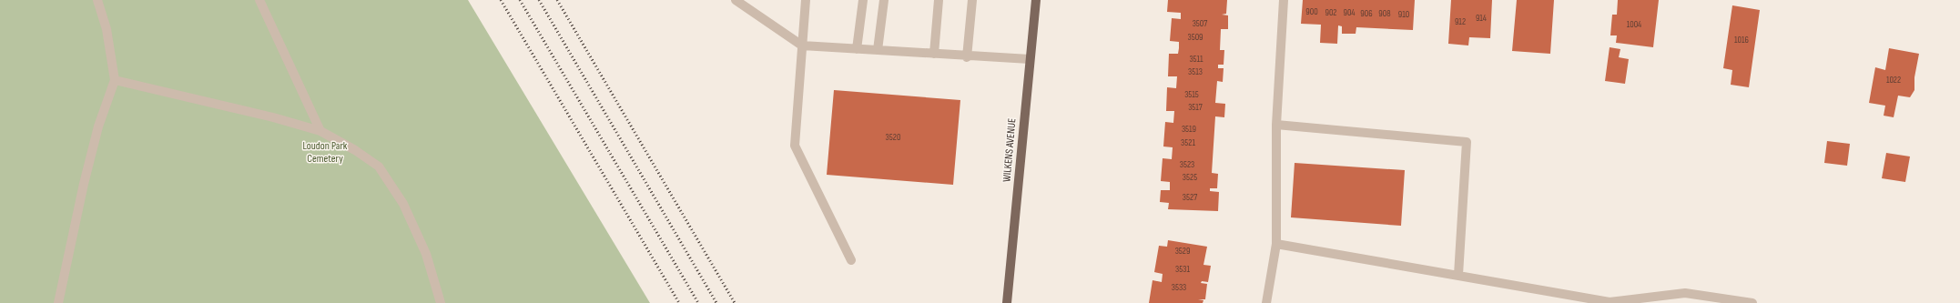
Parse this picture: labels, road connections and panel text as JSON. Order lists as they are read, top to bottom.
{
  "streets": {
    "main road": ["WILKENS AVENUE"]
  },
  "parks": ["Loudon Park Cemetery"],
  "house_numbers": [
    "900",
    "902",
    "904",
    "906",
    "908",
    "910",
    "914",
    "912",
    "3507",
    "1004",
    "3509",
    "1016",
    "3511",
    "3513",
    "1022",
    "3515",
    "3517",
    "3519",
    "3520",
    "3521",
    "3523",
    "3525",
    "3527",
    "3529",
    "3531",
    "3533"
  ]
}
